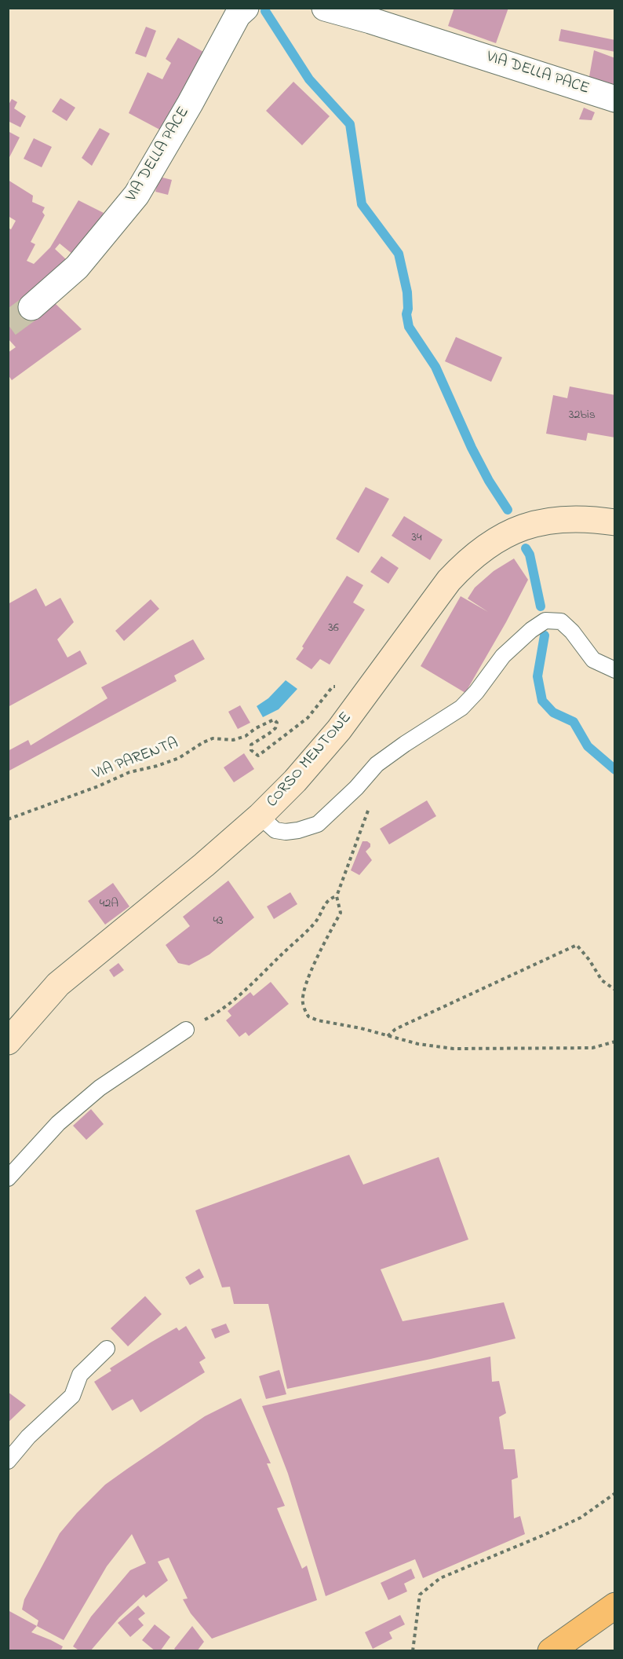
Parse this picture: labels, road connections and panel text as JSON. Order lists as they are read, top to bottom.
{
  "streets": {
    "main road": ["CORSO MENTONE"],
    "street": ["VIA DELLA PACE"],
    "path": ["VIA PARENTA"]
  },
  "house_numbers": [
    "32bis",
    "34",
    "36",
    "42A",
    "43"
  ]
}
